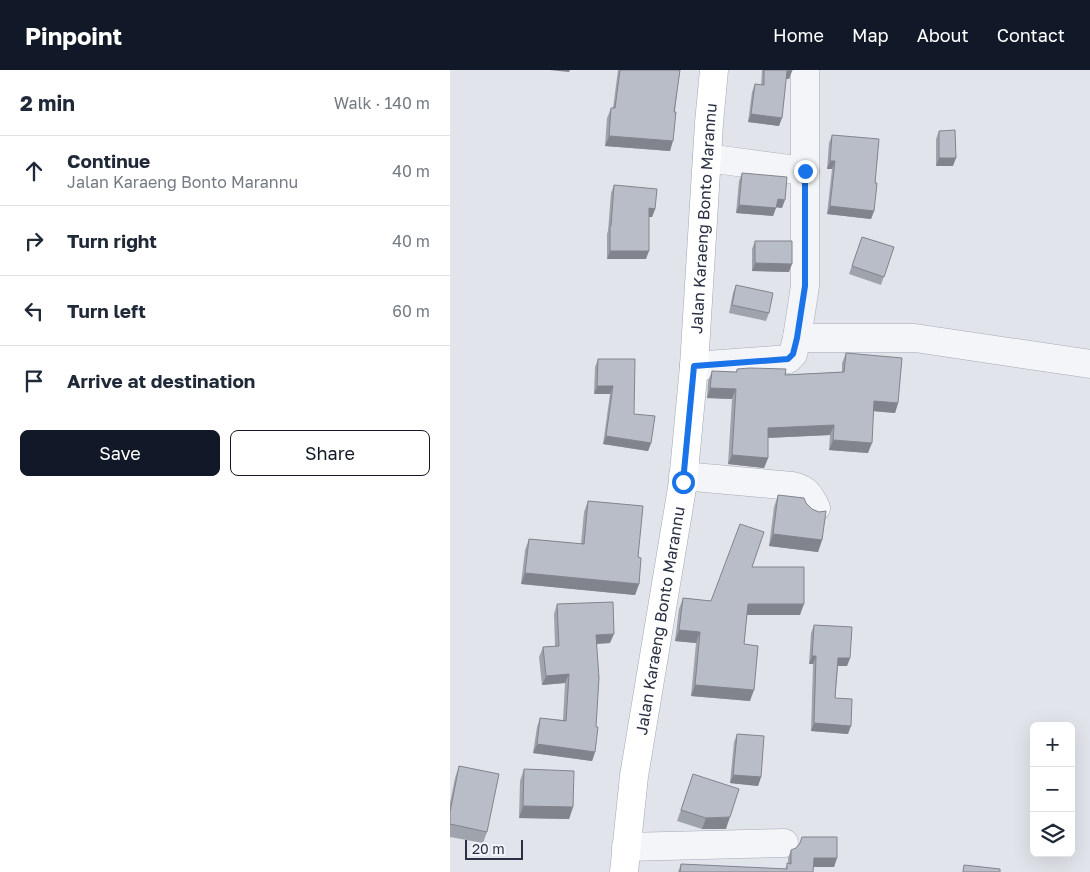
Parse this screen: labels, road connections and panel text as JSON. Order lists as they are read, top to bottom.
{
  "streets": {
    "main road": ["Jalan Karaeng Bonto Marannu"]
  },
  "scale_bar": "20 m",
  "page": {
    "header": "Pinpoint",
    "nav": [
      "Home",
      "Map",
      "About",
      "Contact"
    ],
    "heading": ["2 min", "Walk · 140 m"],
    "list": [
      ["Continue", "Jalan Karaeng Bonto Marannu", "40 m"],
      ["Turn right", "40 m"],
      ["Turn left", "60 m"],
      "Arrive at destination"
    ],
    "buttons": ["Save", "Share"],
    "map_buttons": ["+", "−"],
    "scale": "20 m"
  }
}
